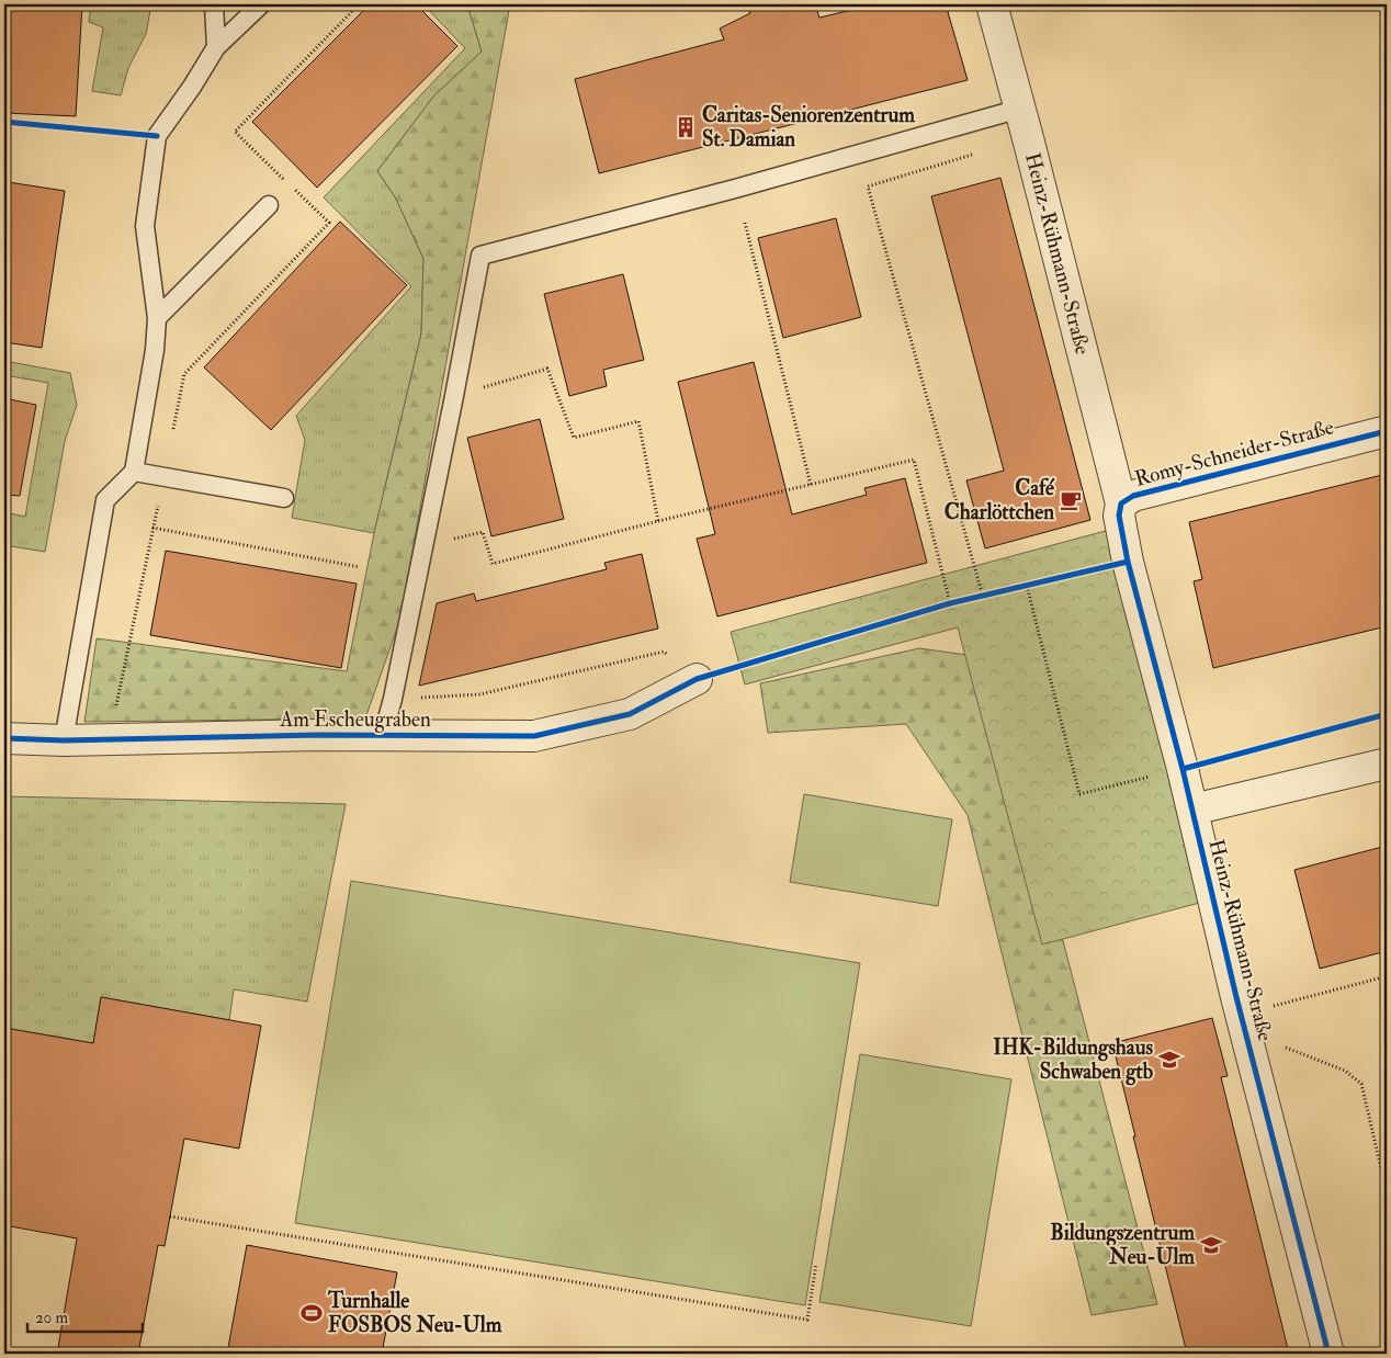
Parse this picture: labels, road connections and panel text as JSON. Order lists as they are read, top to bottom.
{
  "streets": {
    "street": ["Heinz-Rühmann-Straße", "Romy-Schneider-Straße", "Am Escheugraben"]
  },
  "crossings": [
    ["Heinz-Rühmann-Straße", "Romy-Schneider-Straße"]
  ],
  "places": {
    "building": ["Caritas-Seniorenzentrum St. Damian"],
    "cafe": ["Café Charlöttchen"],
    "school or university": ["IHK-Bildungshaus Schwaben gtb", "Bildungszentrum Neu-Ulm"],
    "sports": ["Turnhalle FOSBOS Neu-Ulm"]
  },
  "scale_bar": "20 m"
}
